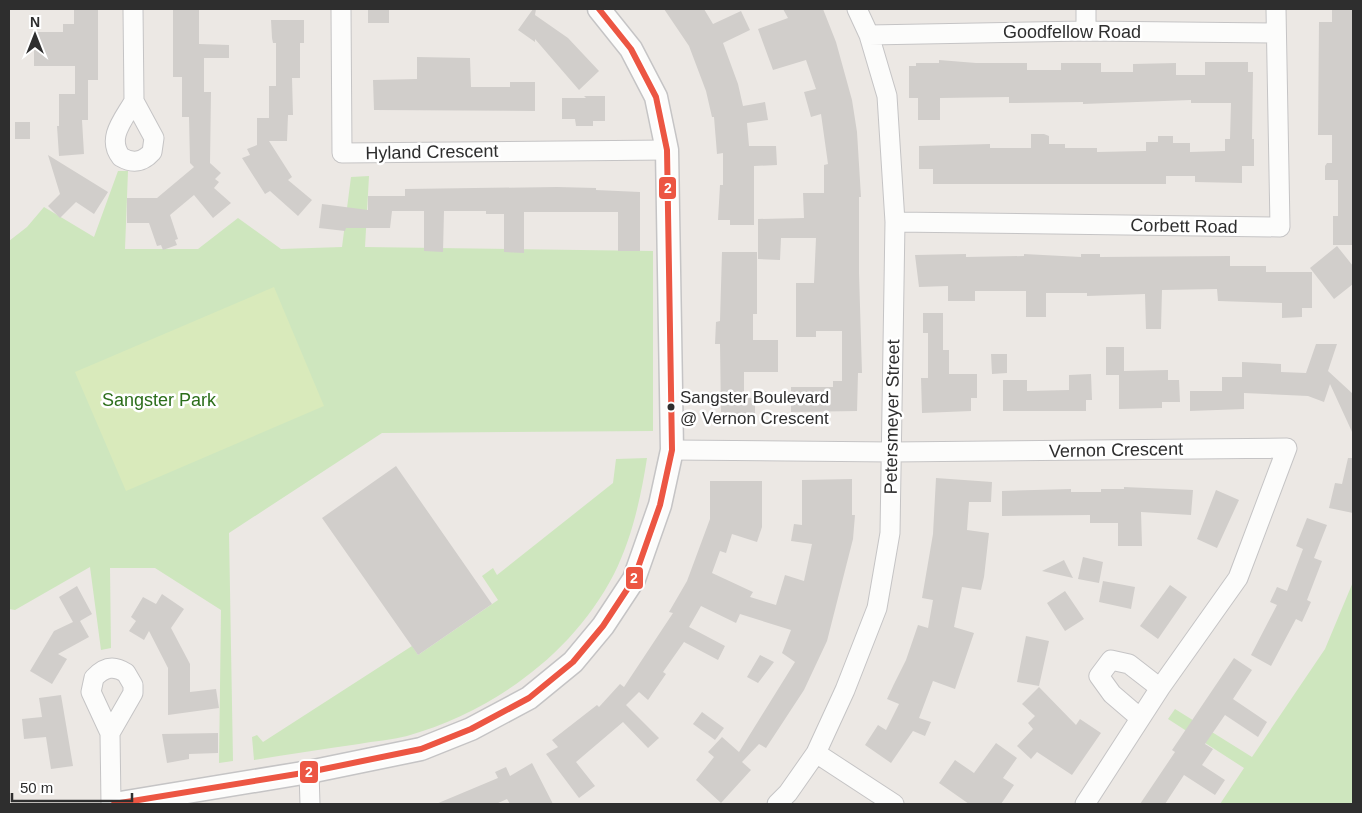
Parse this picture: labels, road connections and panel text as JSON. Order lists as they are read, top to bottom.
{
  "streets": {
    "street": [
      "Goodfellow Road",
      "Hyland Crescent",
      "Corbett Road",
      "Petersmeyer Street",
      "Vernon Crescent"
    ]
  },
  "crossings": [
    ["Goodfellow Road", "Corbett Road"],
    ["Goodfellow Road", "Petersmeyer Street"],
    ["Corbett Road", "Petersmeyer Street"],
    ["Petersmeyer Street", "Vernon Crescent"]
  ],
  "parks": ["Sangster Park"],
  "places": ["Sangster Boulevard @ Vernon Crescent"],
  "lines": ["transit line 2"],
  "scale_bar": "50 m",
  "north": "top"
}
